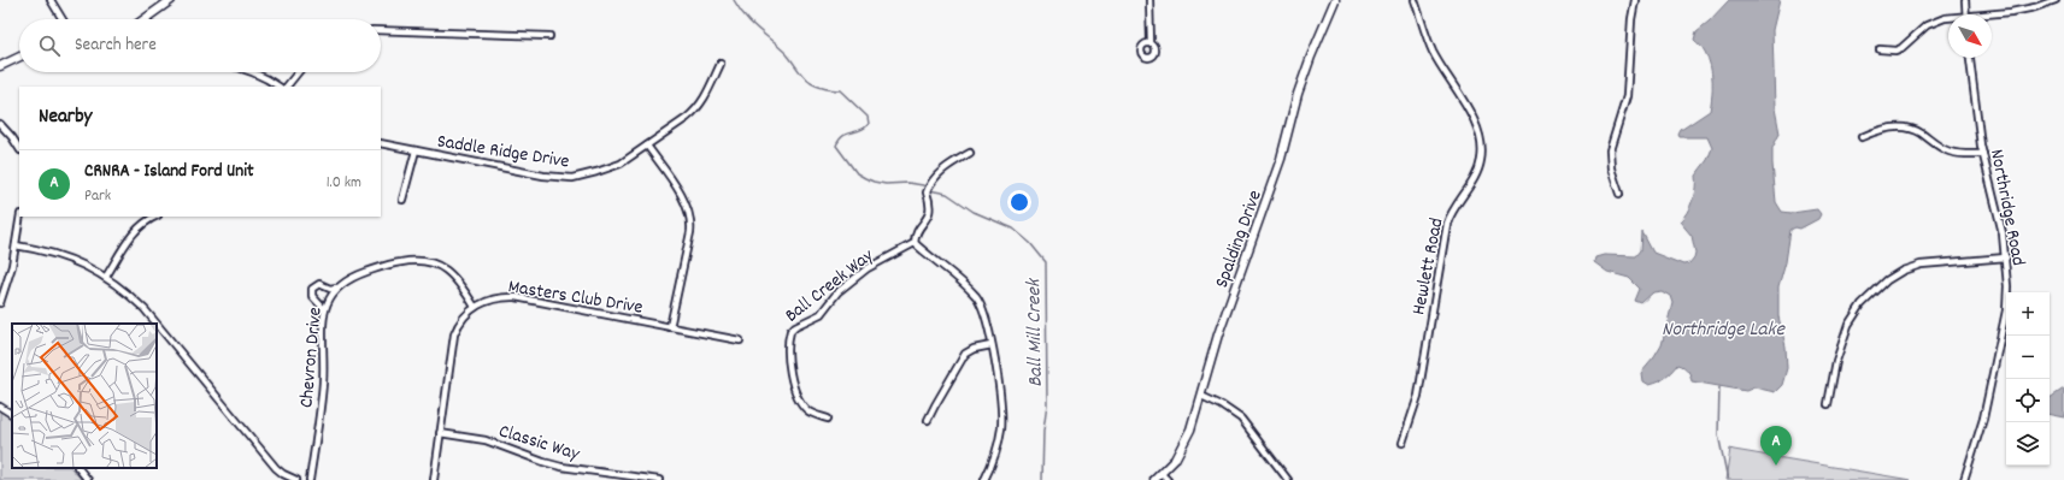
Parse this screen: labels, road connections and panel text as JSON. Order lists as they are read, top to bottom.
{
  "streets": {
    "street": [
      "Saddle Ridge Drive",
      "Northridge Road",
      "Spalding Drive",
      "Hewlett Road",
      "Ball Creek Way",
      "Masters Club Drive",
      "Chevron Drive",
      "Classic Way"
    ]
  },
  "crossings": [
    ["Masters Club Drive", "Chevron Drive"],
    ["Masters Club Drive", "Classic Way"]
  ],
  "water": ["Northridge Lake", "Ball Mill Creek"],
  "north": "bottom right",
  "page": {
    "search": "Search here",
    "heading": "Nearby",
    "list": [
      {
        "mark": "A",
        "name": "CRNRA - Island Ford Unit",
        "note": "Park",
        "value": "1.0 km"
      }
    ],
    "map_buttons": ["+", "−"],
    "pins": "A"
  }
}
